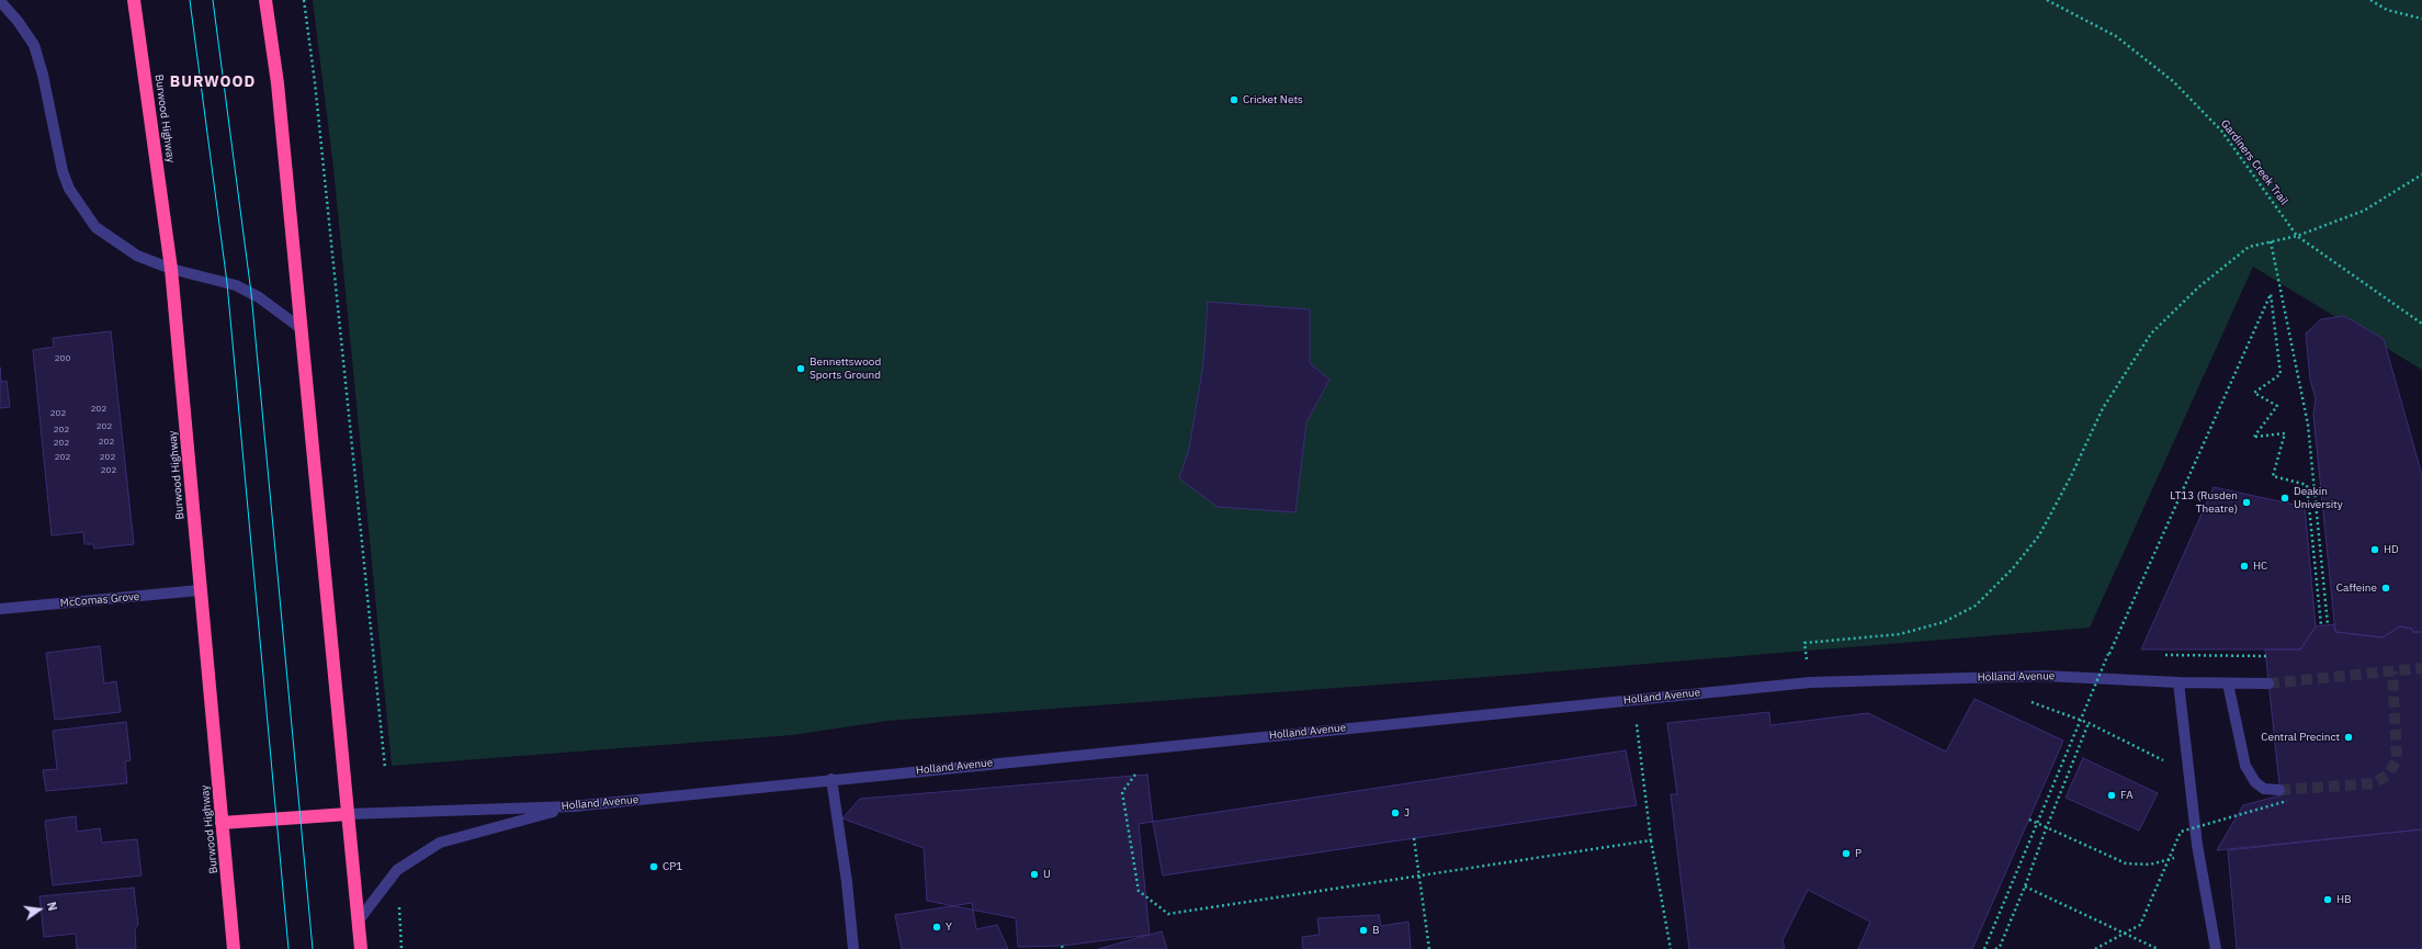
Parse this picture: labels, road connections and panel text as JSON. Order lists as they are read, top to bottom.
{
  "streets": {
    "highway": ["Burwood Highway"],
    "street": ["McComas Grove", "Holland Avenue"],
    "path": ["Gardiners Creek Trail"]
  },
  "crossings": [
    ["Burwood Highway", "McComas Grove"]
  ],
  "districts": ["BURWOOD"],
  "places": [
    "Cricket Nets",
    "Bennettswood Sports Ground",
    "Deakin University",
    "LT13 (Rusden Theatre)",
    "HD",
    "HC",
    "Caffeine",
    "Central Precinct",
    "FA",
    "J",
    "P",
    "CP1",
    "U",
    "HB",
    "Y",
    "B"
  ],
  "house_numbers": [
    "200",
    "202",
    "202",
    "202",
    "202",
    "202",
    "202",
    "202",
    "202",
    "202"
  ],
  "north": "right"
}
